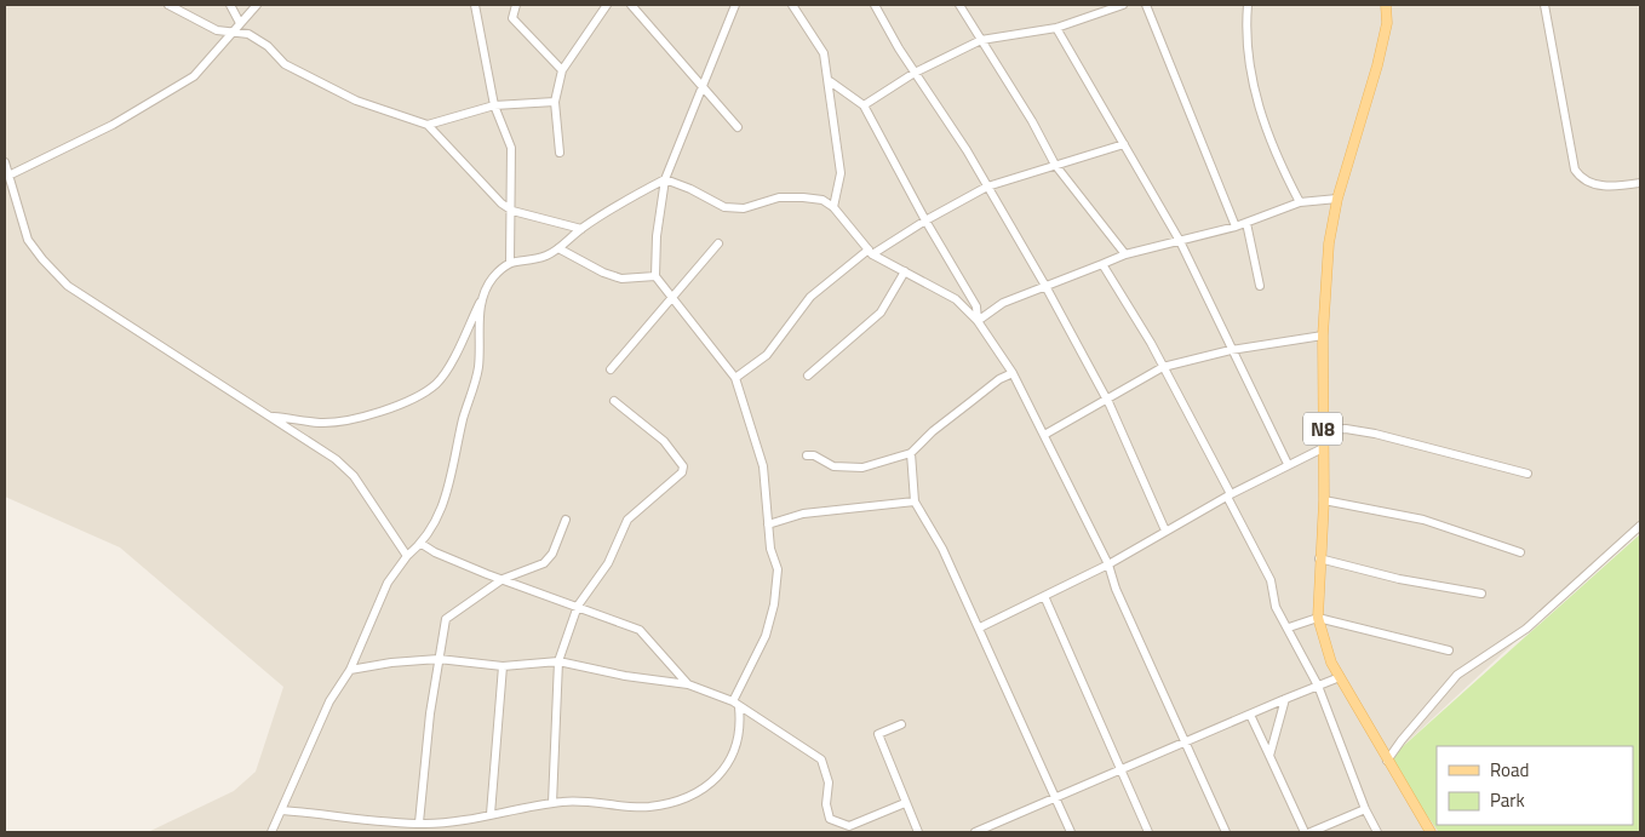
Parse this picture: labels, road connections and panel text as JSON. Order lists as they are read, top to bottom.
{
  "streets": {
    "main road": ["N8"]
  },
  "legend": ["Road", "Park"]
}
